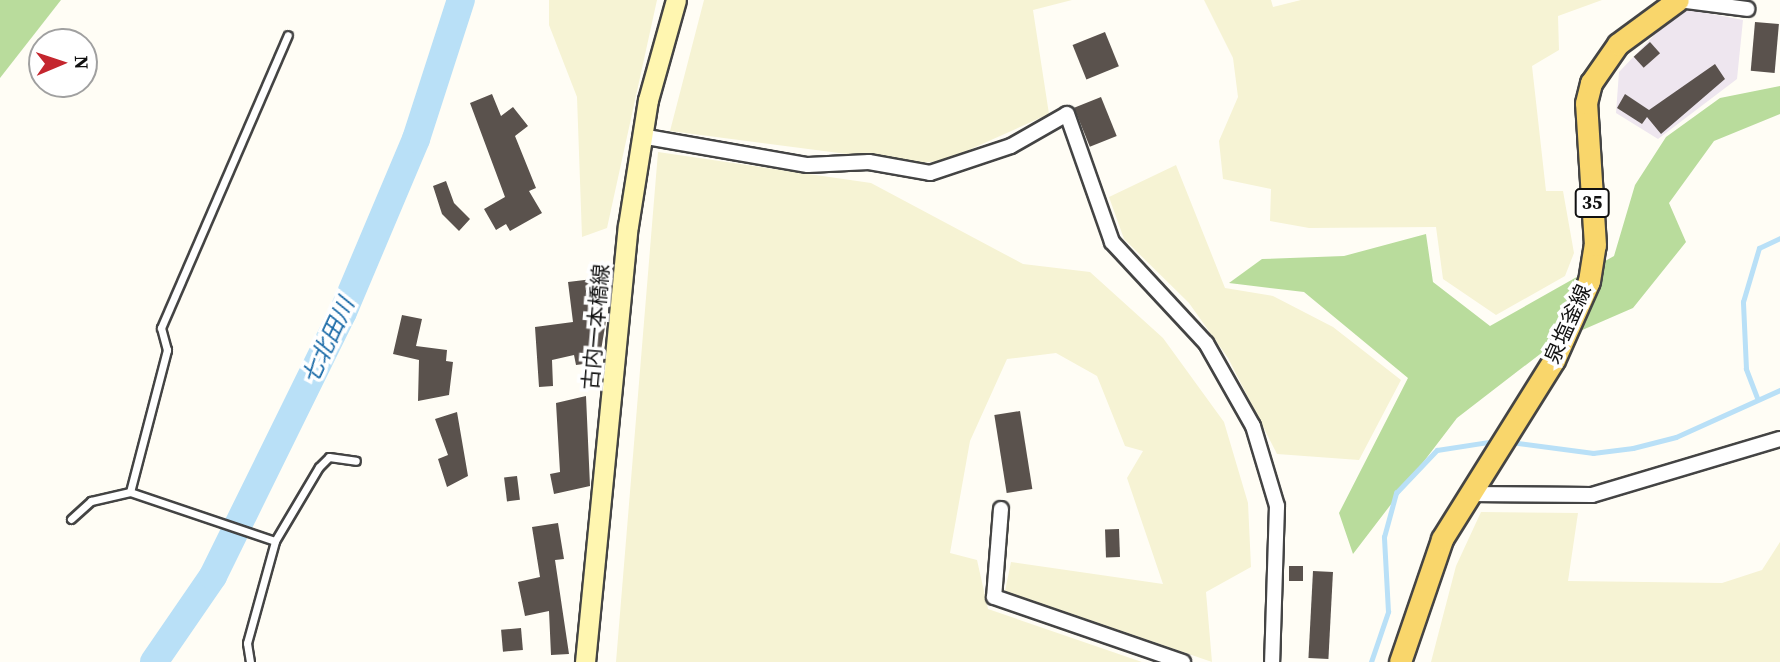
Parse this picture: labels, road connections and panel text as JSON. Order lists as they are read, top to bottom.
{
  "streets": {
    "main road": ["35", "泉塩釜線"],
    "street": ["古内一本橋線"]
  },
  "crossings": [
    ["35", "泉塩釜線"]
  ],
  "water": ["七北田川"],
  "north": "right"
}
